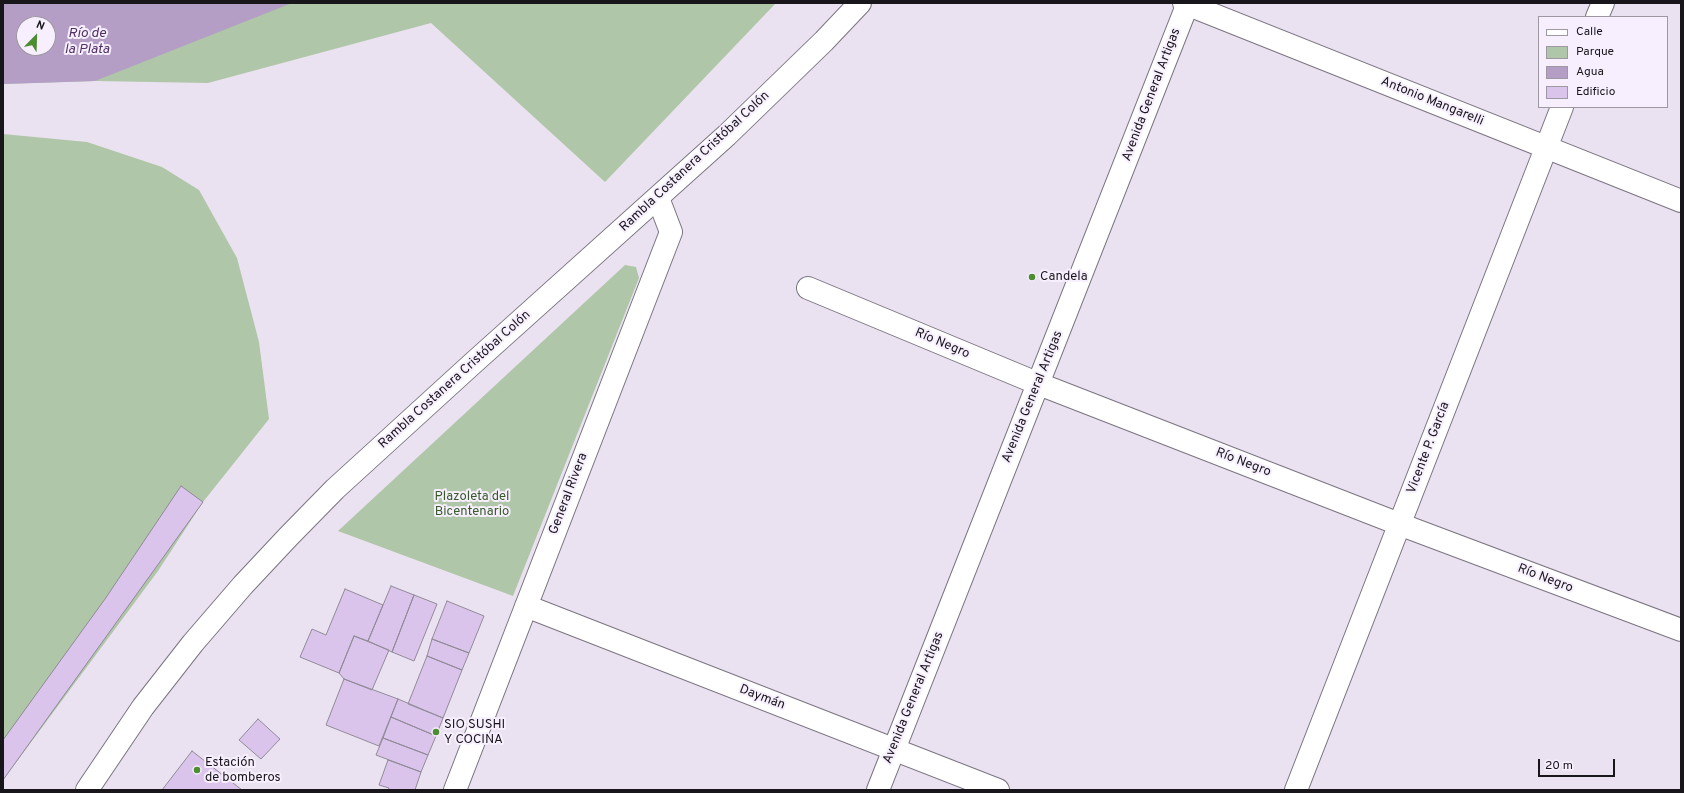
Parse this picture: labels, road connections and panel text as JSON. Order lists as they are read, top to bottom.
{
  "streets": {
    "street": [
      "Avenida General Artigas",
      "Antonio Mangarelli",
      "Rambla Costanera Cristóbal Colón",
      "Río Negro",
      "Vicente P. García",
      "General Rivera",
      "Daymán"
    ]
  },
  "crossings": [
    ["Avenida General Artigas", "Antonio Mangarelli"],
    ["Avenida General Artigas", "Río Negro"],
    ["Avenida General Artigas", "Daymán"],
    ["Antonio Mangarelli", "Vicente P. García"],
    ["Rambla Costanera Cristóbal Colón", "General Rivera"],
    ["Río Negro", "Vicente P. García"],
    ["General Rivera", "Daymán"]
  ],
  "water": ["Río de la Plata"],
  "parks": ["Plazoleta del Bicentenario"],
  "places": ["Candela", "SIO SUSHI Y COCINA", "Estación de bomberos"],
  "legend": [
    "Calle",
    "Parque",
    "Agua",
    "Edificio"
  ],
  "scale_bar": "20 m",
  "north": "top right"
}
